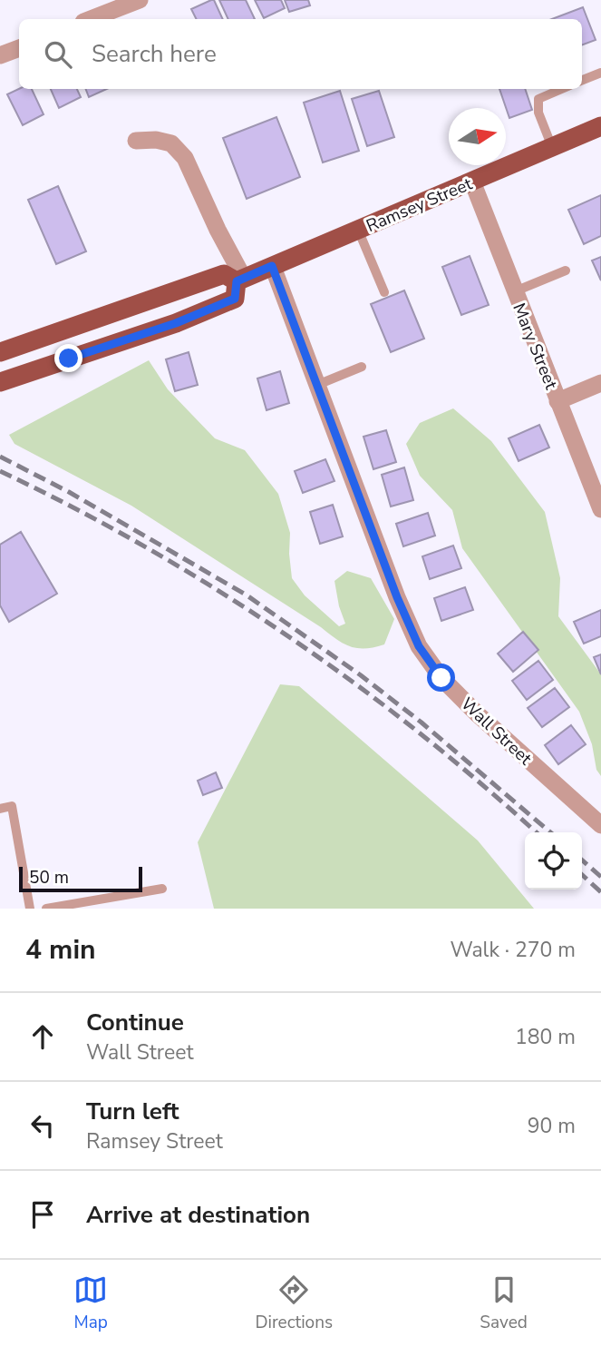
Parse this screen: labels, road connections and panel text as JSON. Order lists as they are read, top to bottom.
{
  "streets": {
    "main road": ["Ramsey Street"],
    "street": ["Mary Street", "Wall Street"]
  },
  "crossings": [
    ["Ramsey Street", "Mary Street"],
    ["Ramsey Street", "Wall Street"]
  ],
  "scale_bar": "50 m",
  "north": "right",
  "page": {
    "search": "Search here",
    "scale": "50 m",
    "heading": ["4 min", "Walk · 270 m"],
    "list": [
      ["Continue", "Wall Street", "180 m"],
      ["Turn left", "Ramsey Street", "90 m"],
      "Arrive at destination"
    ],
    "nav": ["Map", "Directions", "Saved"]
  }
}
